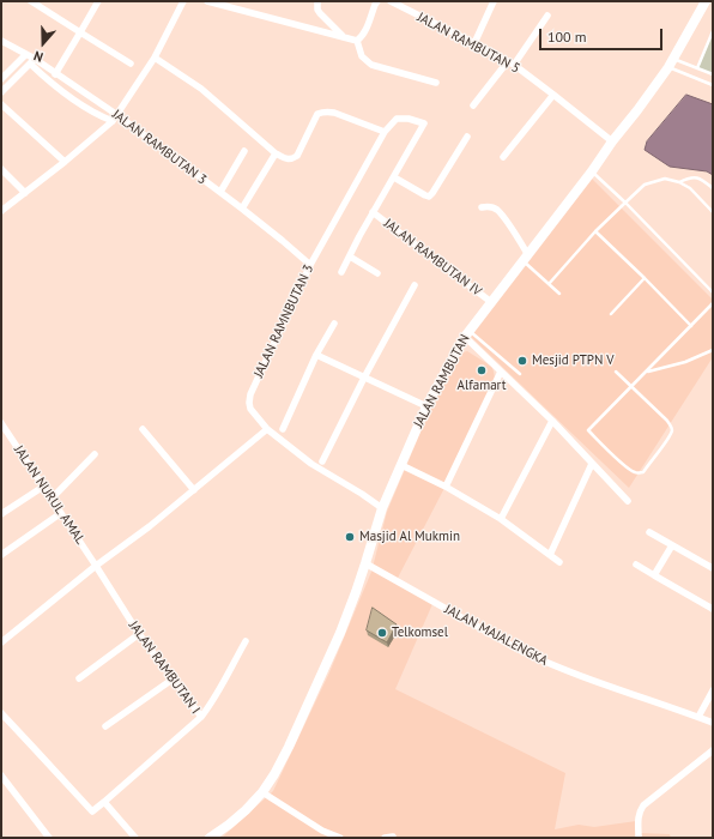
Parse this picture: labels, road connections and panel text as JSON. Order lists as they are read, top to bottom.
{
  "streets": {
    "main road": ["JALAN RAMBUTAN"],
    "street": [
      "JALAN RAMBUTAN 5",
      "JALAN RAMBUTAN 3",
      "JALAN RAMBUTAN IV",
      "JALAN RAMNBUTAN 3",
      "JALAN NURUL AMAL",
      "JALAN MAJALENGKA",
      "JALAN RAMBUTAN I"
    ]
  },
  "crossings": [
    ["JALAN RAMBUTAN 5", "JALAN RAMBUTAN"],
    ["JALAN RAMBUTAN 3", "JALAN RAMNBUTAN 3"],
    ["JALAN RAMBUTAN IV", "JALAN RAMBUTAN"],
    ["JALAN RAMNBUTAN 3", "JALAN RAMBUTAN"],
    ["JALAN RAMBUTAN", "JALAN MAJALENGKA"],
    ["JALAN NURUL AMAL", "JALAN RAMBUTAN I"]
  ],
  "places": [
    "Mesjid PTPN V",
    "Alfamart",
    "Masjid Al Mukmin",
    "Telkomsel"
  ],
  "scale_bar": "100 m",
  "north": "bottom"
}
